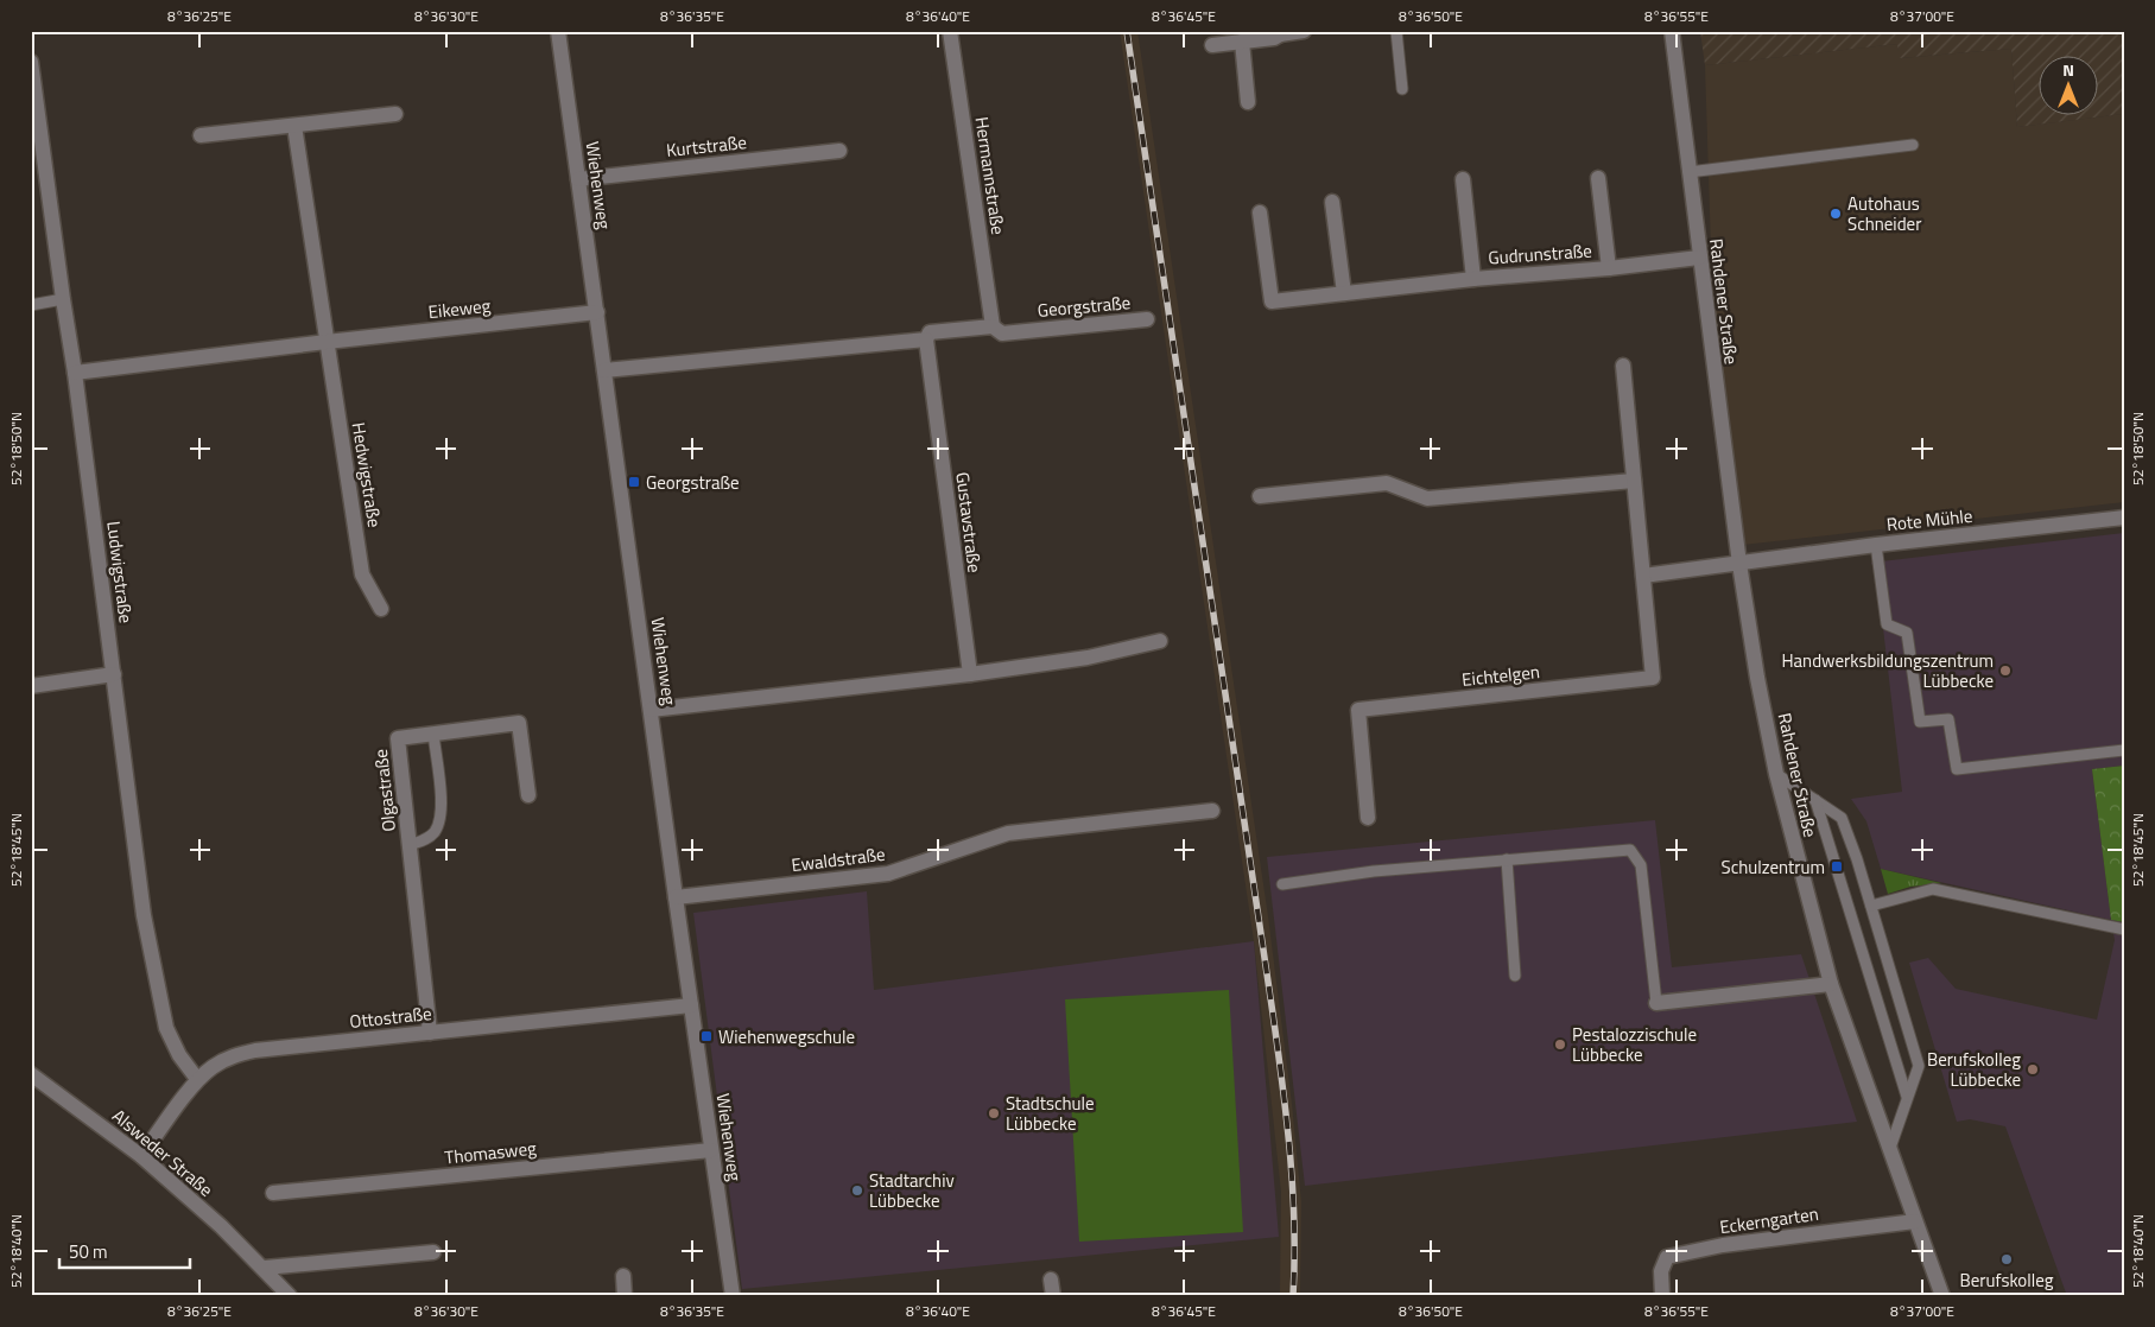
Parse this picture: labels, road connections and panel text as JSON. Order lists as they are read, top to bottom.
{
  "streets": {
    "street": [
      "Kurtstraße",
      "Hermannstraße",
      "Wiehenweg",
      "Gudrunstraße",
      "Rahdener Straße",
      "Georgstraße",
      "Eikeweg",
      "Hedwigstraße",
      "Rote Mühle",
      "Gustavstraße",
      "Ludwigstraße",
      "Eichtelgen",
      "Olgastraße",
      "Ewaldstraße",
      "Ottostraße",
      "Alsweder Straße",
      "Thomasweg",
      "Eckerngarten"
    ]
  },
  "crossings": [
    ["Kurtstraße", "Wiehenweg"],
    ["Hermannstraße", "Georgstraße"],
    ["Wiehenweg", "Georgstraße"],
    ["Wiehenweg", "Eikeweg"],
    ["Wiehenweg", "Ewaldstraße"],
    ["Wiehenweg", "Ottostraße"],
    ["Wiehenweg", "Thomasweg"],
    ["Gudrunstraße", "Rahdener Straße"],
    ["Rahdener Straße", "Rote Mühle"],
    ["Rahdener Straße", "Eckerngarten"],
    ["Georgstraße", "Gustavstraße"],
    ["Eikeweg", "Hedwigstraße"],
    ["Eikeweg", "Ludwigstraße"],
    ["Ludwigstraße", "Ottostraße"],
    ["Olgastraße", "Ottostraße"],
    ["Ottostraße", "Alsweder Straße"]
  ],
  "places": {
    "other": [
      "Autohaus Schneider",
      "Handwerksbildungszentrum Lübbecke",
      "Pestalozzischule Lübbecke",
      "Berufskolleg Lübbecke",
      "Stadtschule Lübbecke",
      "Stadtarchiv Lübbecke",
      "Berufskolleg"
    ],
    "transit": ["Georgstraße", "Schulzentrum", "Wiehenwegschule"]
  },
  "scale_bar": "50 m",
  "north": "top",
  "coordinates": [
    "8°36'25\"E",
    "8°36'30\"E",
    "8°36'35\"E",
    "8°36'40\"E",
    "8°36'45\"E",
    "8°36'50\"E",
    "8°36'55\"E",
    "8°37'00\"E",
    "52°18'50\"N",
    "52°18'45\"N",
    "52°18'40\"N"
  ]
}
